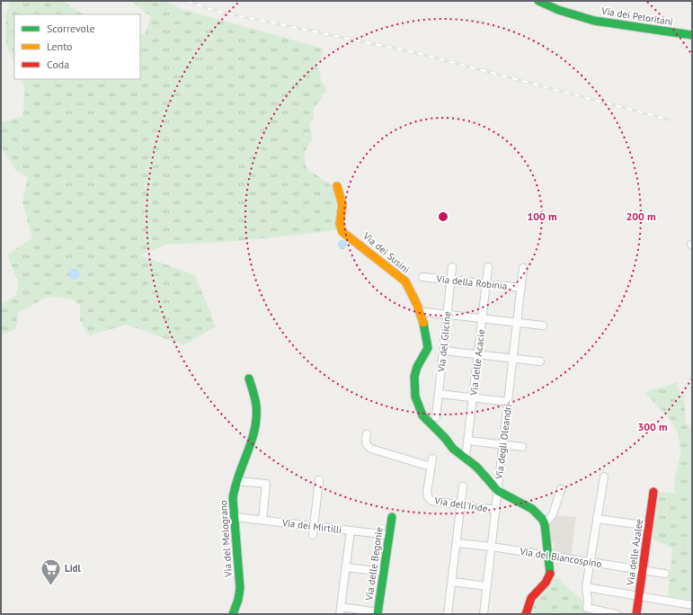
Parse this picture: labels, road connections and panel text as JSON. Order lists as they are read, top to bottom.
{
  "streets": {
    "street": [
      "Via dei Peloritani",
      "Via dei Susini",
      "Via della Robinia",
      "Via del Glicine",
      "Via delle Acacie",
      "Via degli Oleandri",
      "Via dell'Iride",
      "Via dei Mirtilli",
      "Via del Melograno",
      "Via delle Azalee",
      "Via del Biancospino",
      "Via delle Begonie"
    ]
  },
  "crossings": [
    ["Via dei Susini", "Via delle Acacie"],
    ["Via dei Susini", "Via degli Oleandri"],
    ["Via della Robinia", "Via del Glicine"],
    ["Via della Robinia", "Via delle Acacie"],
    ["Via della Robinia", "Via degli Oleandri"],
    ["Via degli Oleandri", "Via dell'Iride"],
    ["Via degli Oleandri", "Via del Biancospino"],
    ["Via dei Mirtilli", "Via del Melograno"],
    ["Via dei Mirtilli", "Via delle Begonie"],
    ["Via delle Azalee", "Via del Biancospino"]
  ],
  "places": {
    "supermarket": ["Lidl"]
  },
  "legend": ["Scorrevole", "Lento", "Coda"],
  "rings": ["100 m", "200 m", "300 m"]
}
